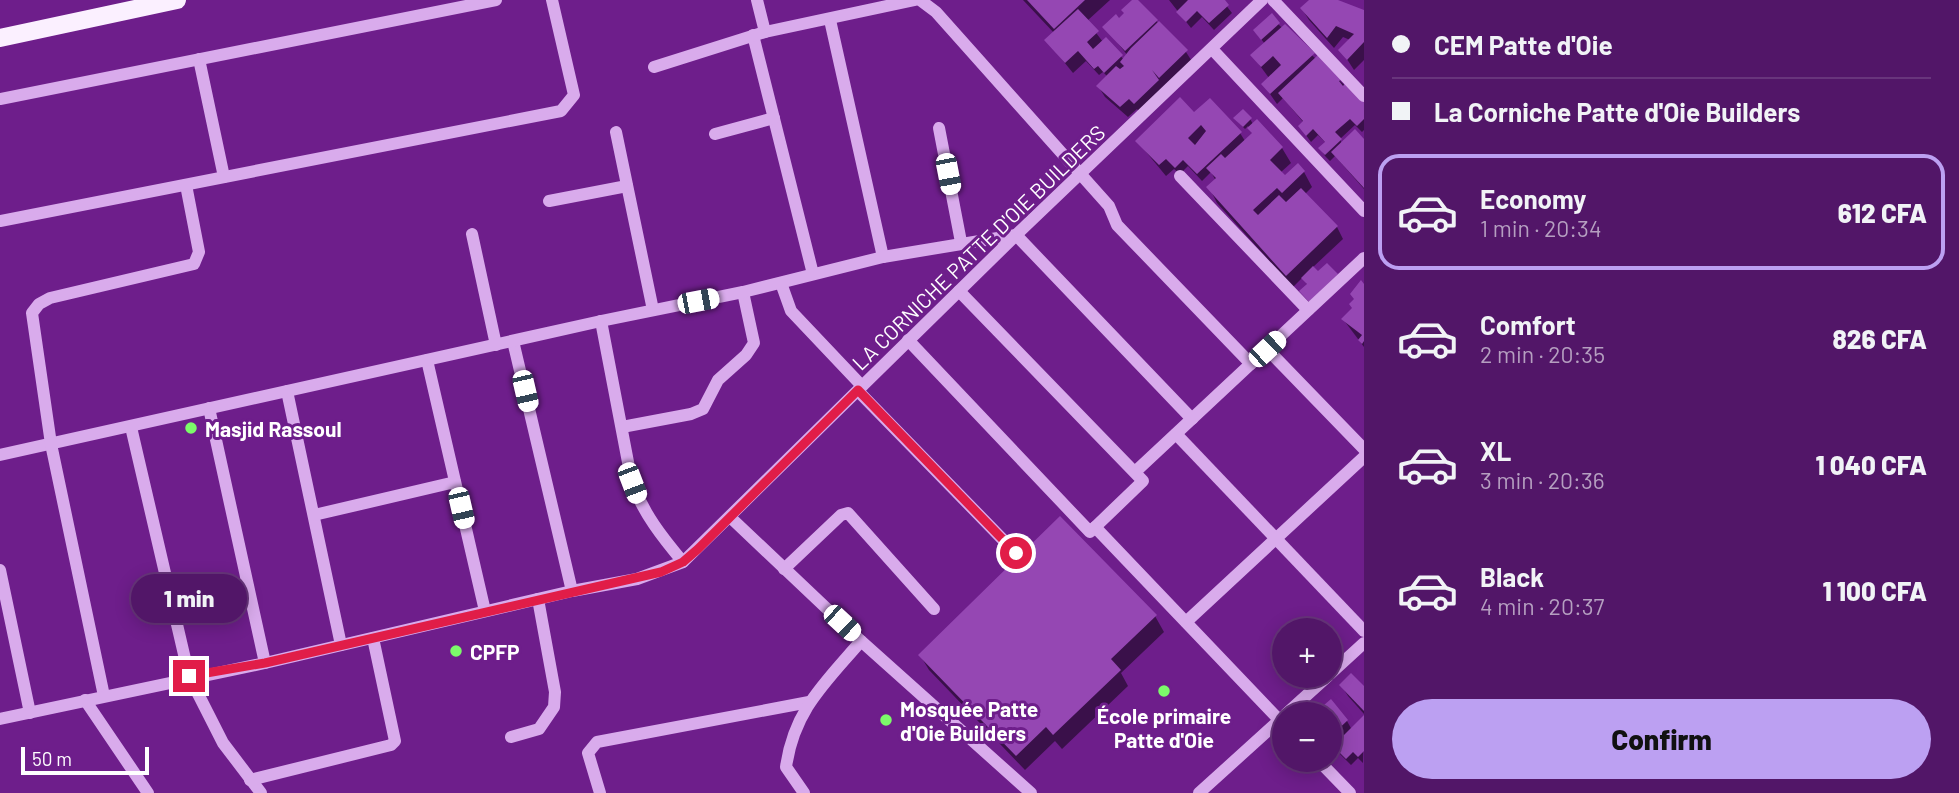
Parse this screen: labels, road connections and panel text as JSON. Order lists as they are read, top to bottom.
{
  "streets": {
    "street": ["LA CORNICHE PATTE D'OIE BUILDERS"]
  },
  "places": [
    "Masjid Rassoul",
    "CPFP",
    "École primaire Patte d'Oie",
    "Mosquée Patte d'Oie Builders"
  ],
  "scale_bar": "50 m",
  "page": {
    "banner": ["CEM Patte d'Oie", "La Corniche Patte d'Oie Builders"],
    "list": [
      {
        "name": "Economy",
        "note": "1 min · 20:34",
        "value": "612 CFA"
      },
      {
        "name": "Comfort",
        "note": "2 min · 20:35",
        "value": "826 CFA"
      },
      {
        "name": "XL",
        "note": "3 min · 20:36",
        "value": "1 040 CFA"
      },
      {
        "name": "Black",
        "note": "4 min · 20:37",
        "value": "1 100 CFA"
      }
    ],
    "bubble": "1 min",
    "map_buttons": ["+", "−"],
    "buttons": "Confirm",
    "scale": "50 m"
  }
}
